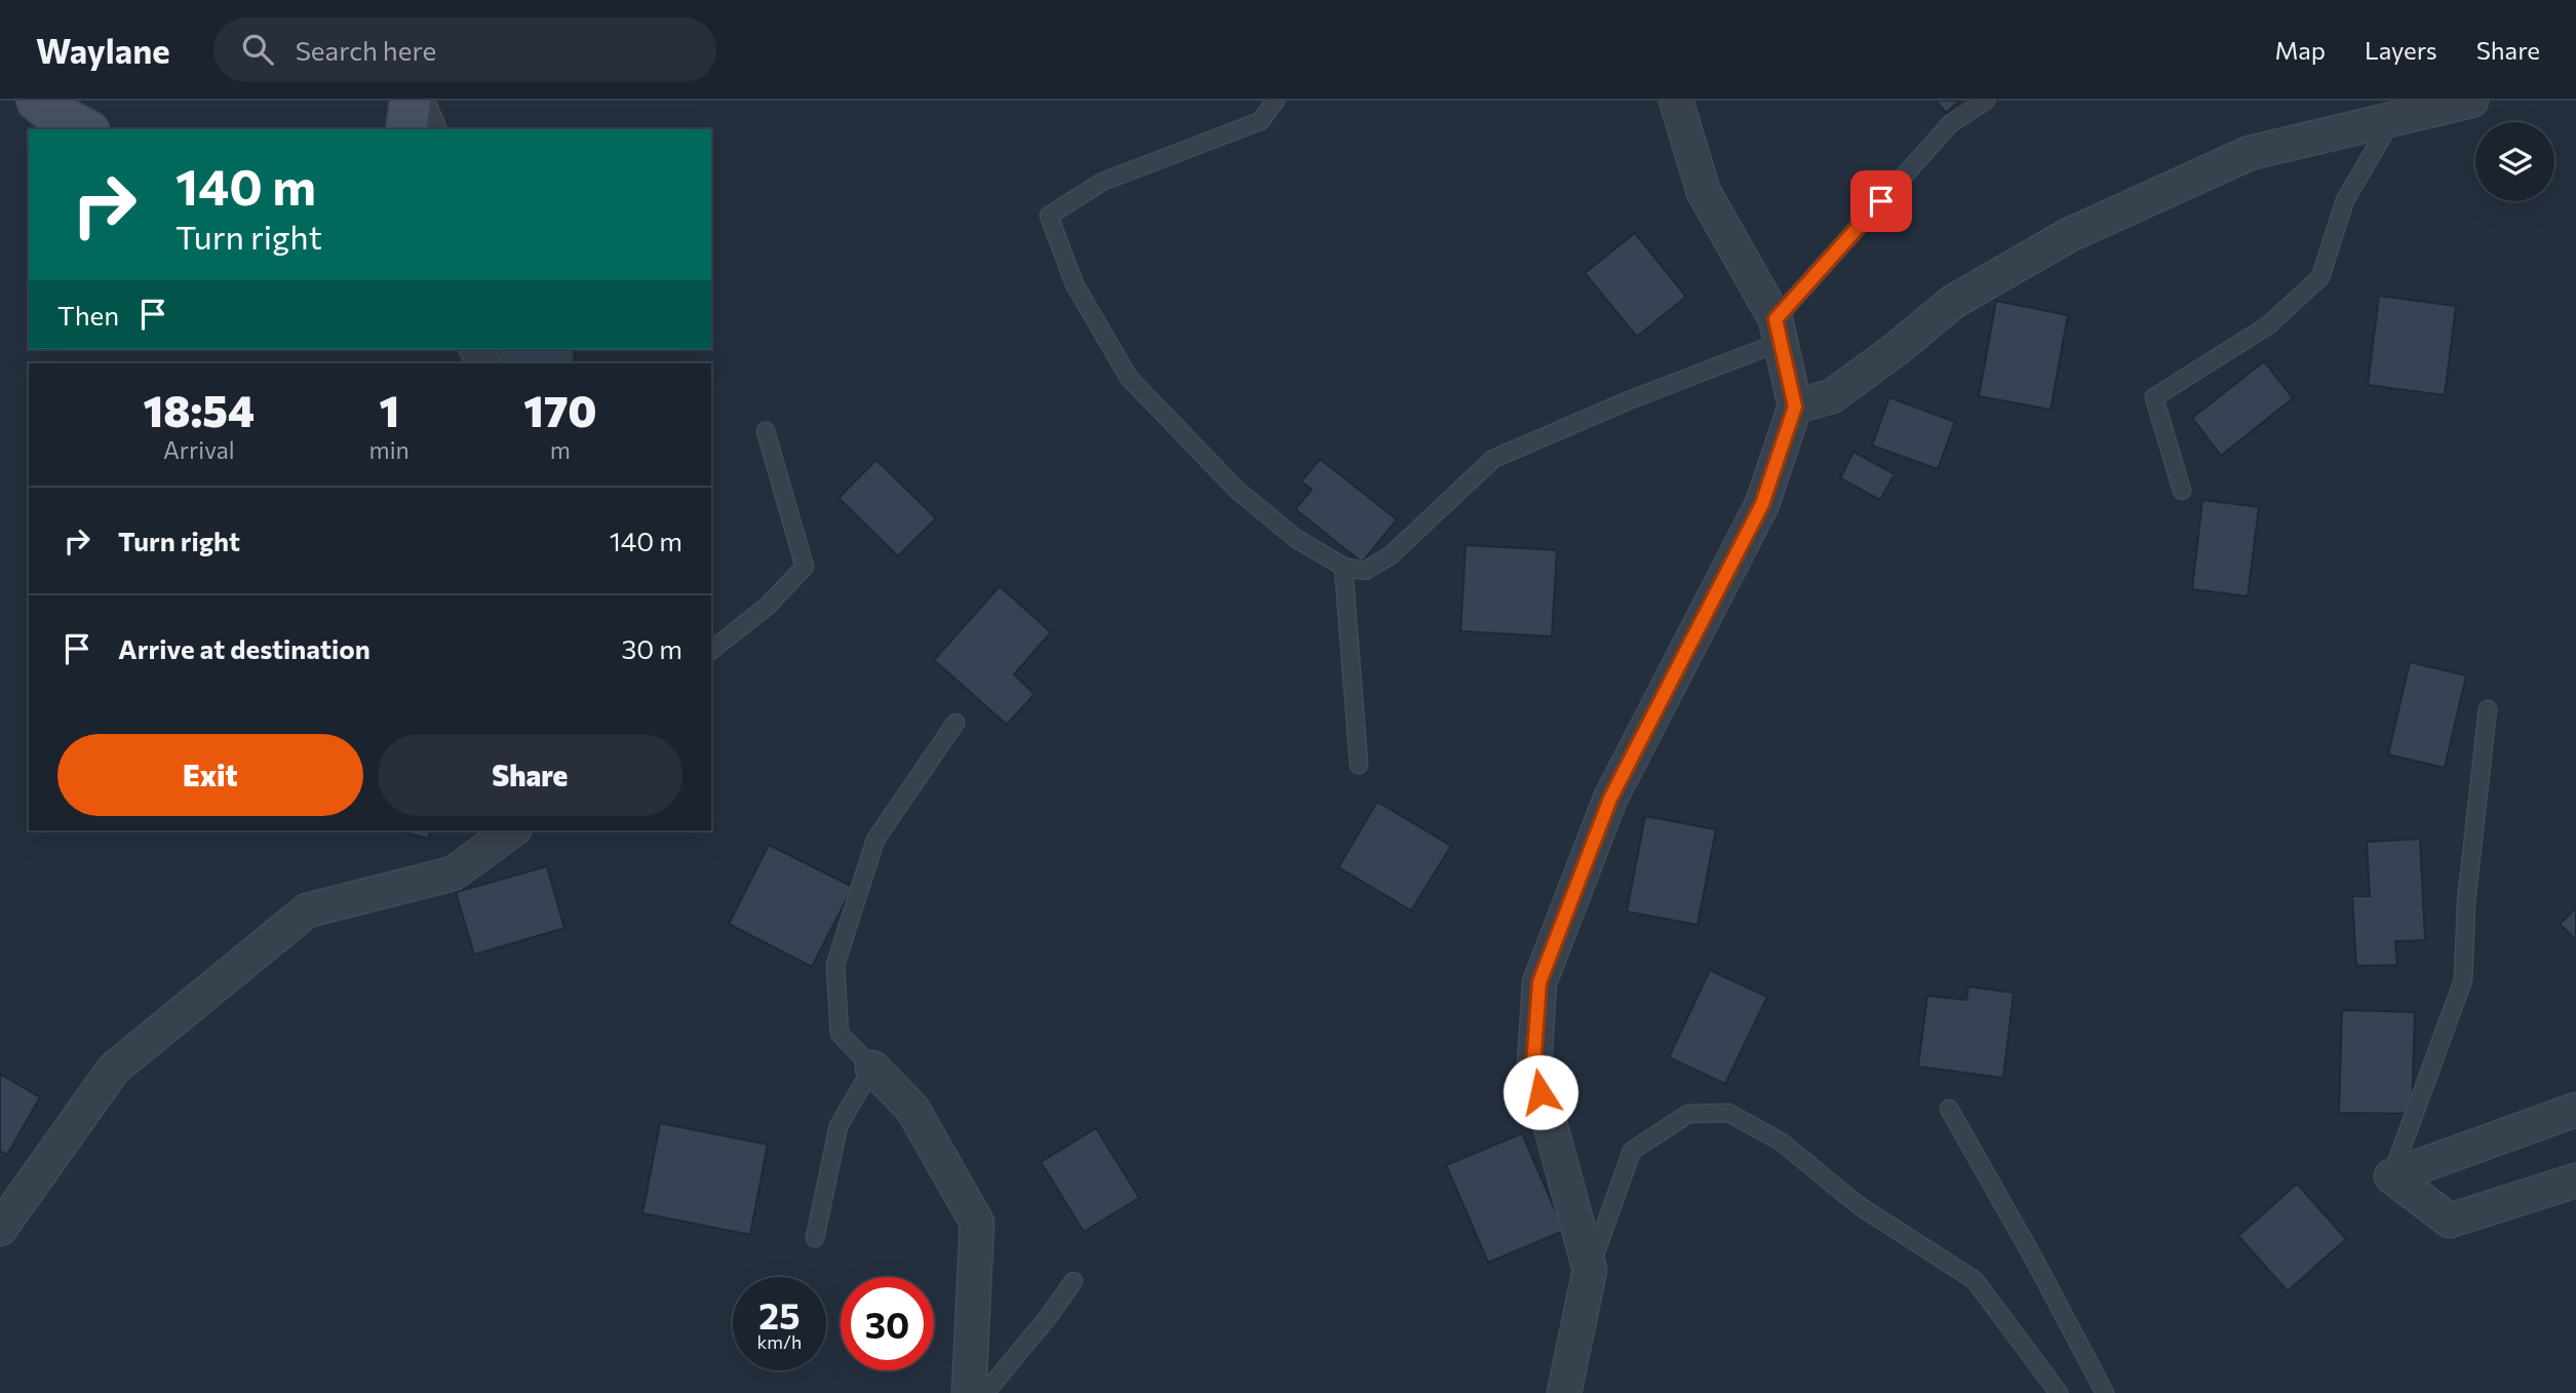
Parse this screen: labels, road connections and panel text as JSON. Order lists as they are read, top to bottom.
{
  "page": {
    "header": "Waylane",
    "search": "Search here",
    "nav": ["Map", "Layers", "Share"],
    "turn": ["140 m", "Turn right"],
    "then": "Then",
    "eta": [
      "18:54",
      "Arrival",
      "1",
      "min",
      "170",
      "m"
    ],
    "list": [
      {
        "name": "Turn right",
        "value": "140 m"
      },
      {
        "name": "Arrive at destination",
        "value": "30 m"
      }
    ],
    "buttons": ["Exit", "Share"],
    "speed": "25 km/h",
    "limit": "30"
  }
}
